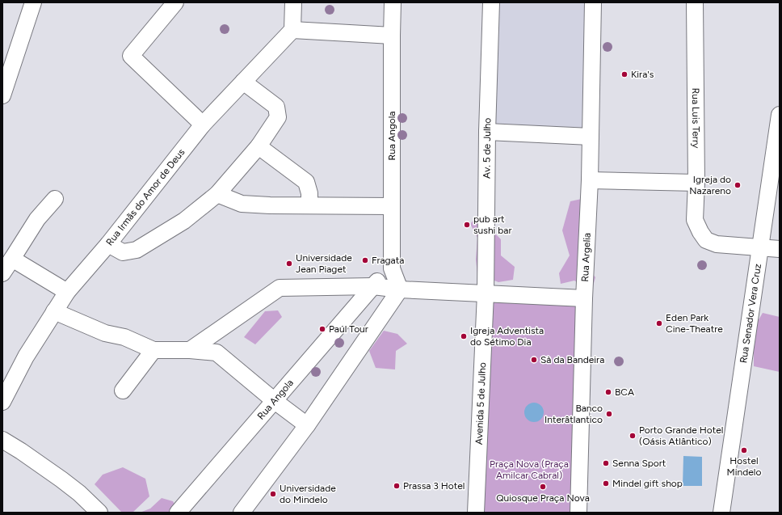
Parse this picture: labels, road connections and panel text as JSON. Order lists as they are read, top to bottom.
{
  "streets": {
    "street": [
      "Rua Luis Terry",
      "Rua Angola",
      "Av. 5 de Julho",
      "Rua Irmãs do Amor de Deus",
      "Rua Argelia",
      "Rua Senador Vera Cruz",
      "Avenida 5 de Julho"
    ]
  },
  "crossings": [
    ["Rua Luis Terry", "Rua Senador Vera Cruz"],
    ["Av. 5 de Julho", "Avenida 5 de Julho"]
  ],
  "parks": ["Praça Nova (Praça Amilcar Cabral)"],
  "places": [
    "Kira's",
    "Igreja do Nazareno",
    "pub art sushi bar",
    "Fragata",
    "Universidade Jean Piaget",
    "Eden Park Cine-Theatre",
    "Paúl Tour",
    "Igreja Adventista do Sétimo Dia",
    "Sà da Bandeira",
    "BCA",
    "Banco Interâtlantico",
    "Porto Grande Hotel (Oásis Atlântico)",
    "Hostel Mindelo",
    "Senna Sport",
    "Mindel gift shop",
    "Prassa 3 Hotel",
    "Quiosque Praça Nova",
    "Universidade do Mindelo"
  ]
}
